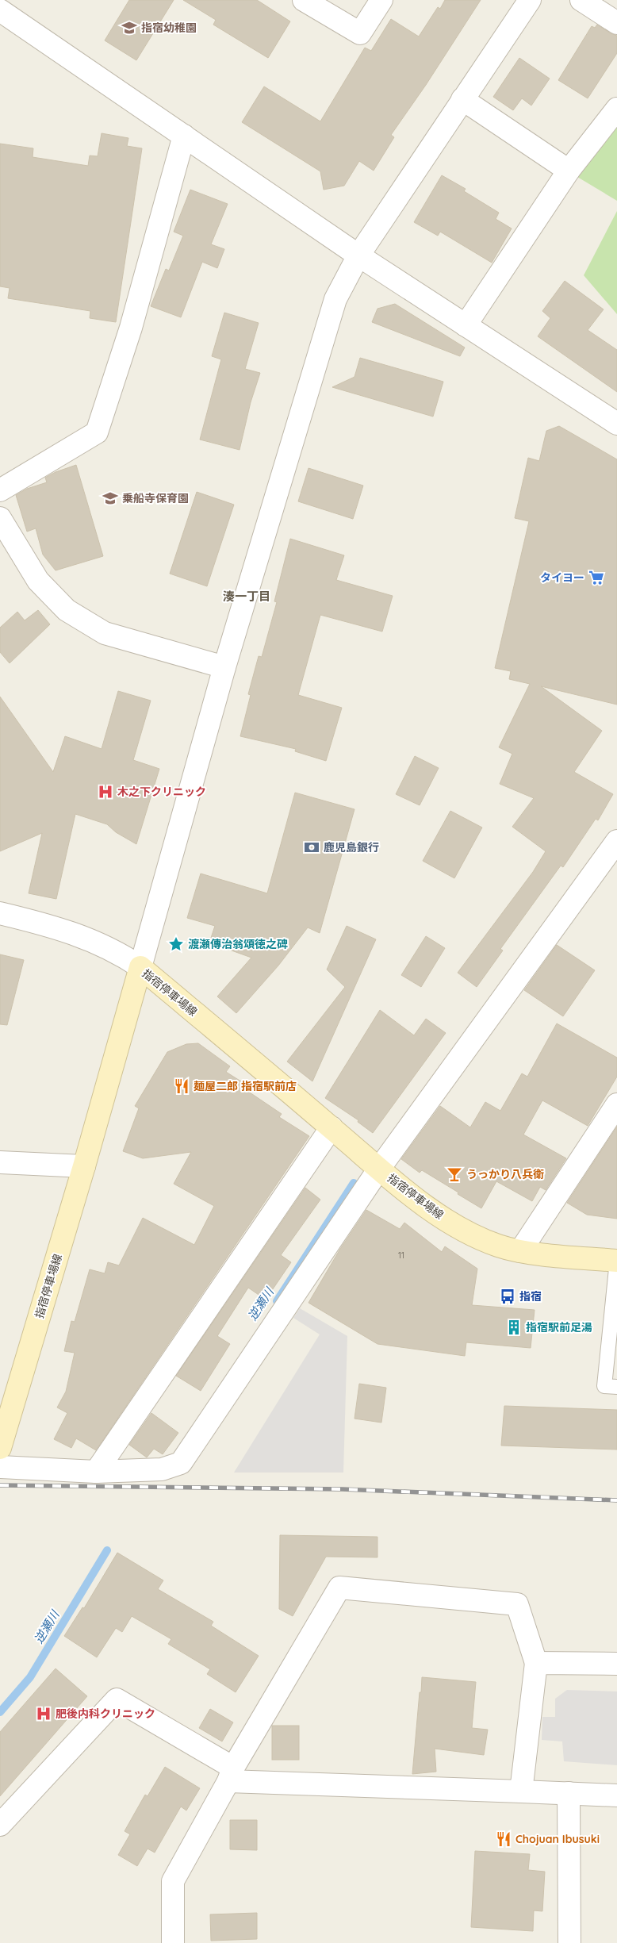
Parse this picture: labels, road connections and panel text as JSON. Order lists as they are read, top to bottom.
{
  "streets": {
    "main road": ["指宿停車場線"]
  },
  "districts": ["湊一丁目"],
  "water": ["逆瀬川"],
  "places": {
    "school or university": ["指宿幼稚園", "乗船寺保育園"],
    "supermarket": ["タイヨー"],
    "hospital": ["木之下クリニック", "肥後内科クリニック"],
    "bank": ["鹿児島銀行"],
    "place": ["渡瀬傳治翁頌徳之碑"],
    "restaurant": ["麺屋二郎 指宿駅前店", "Chojuan Ibusuki"],
    "bar": ["うっかり八兵衛"],
    "bus stop": ["指宿"],
    "building": ["指宿駅前足湯"]
  },
  "house_numbers": ["11"]
}
